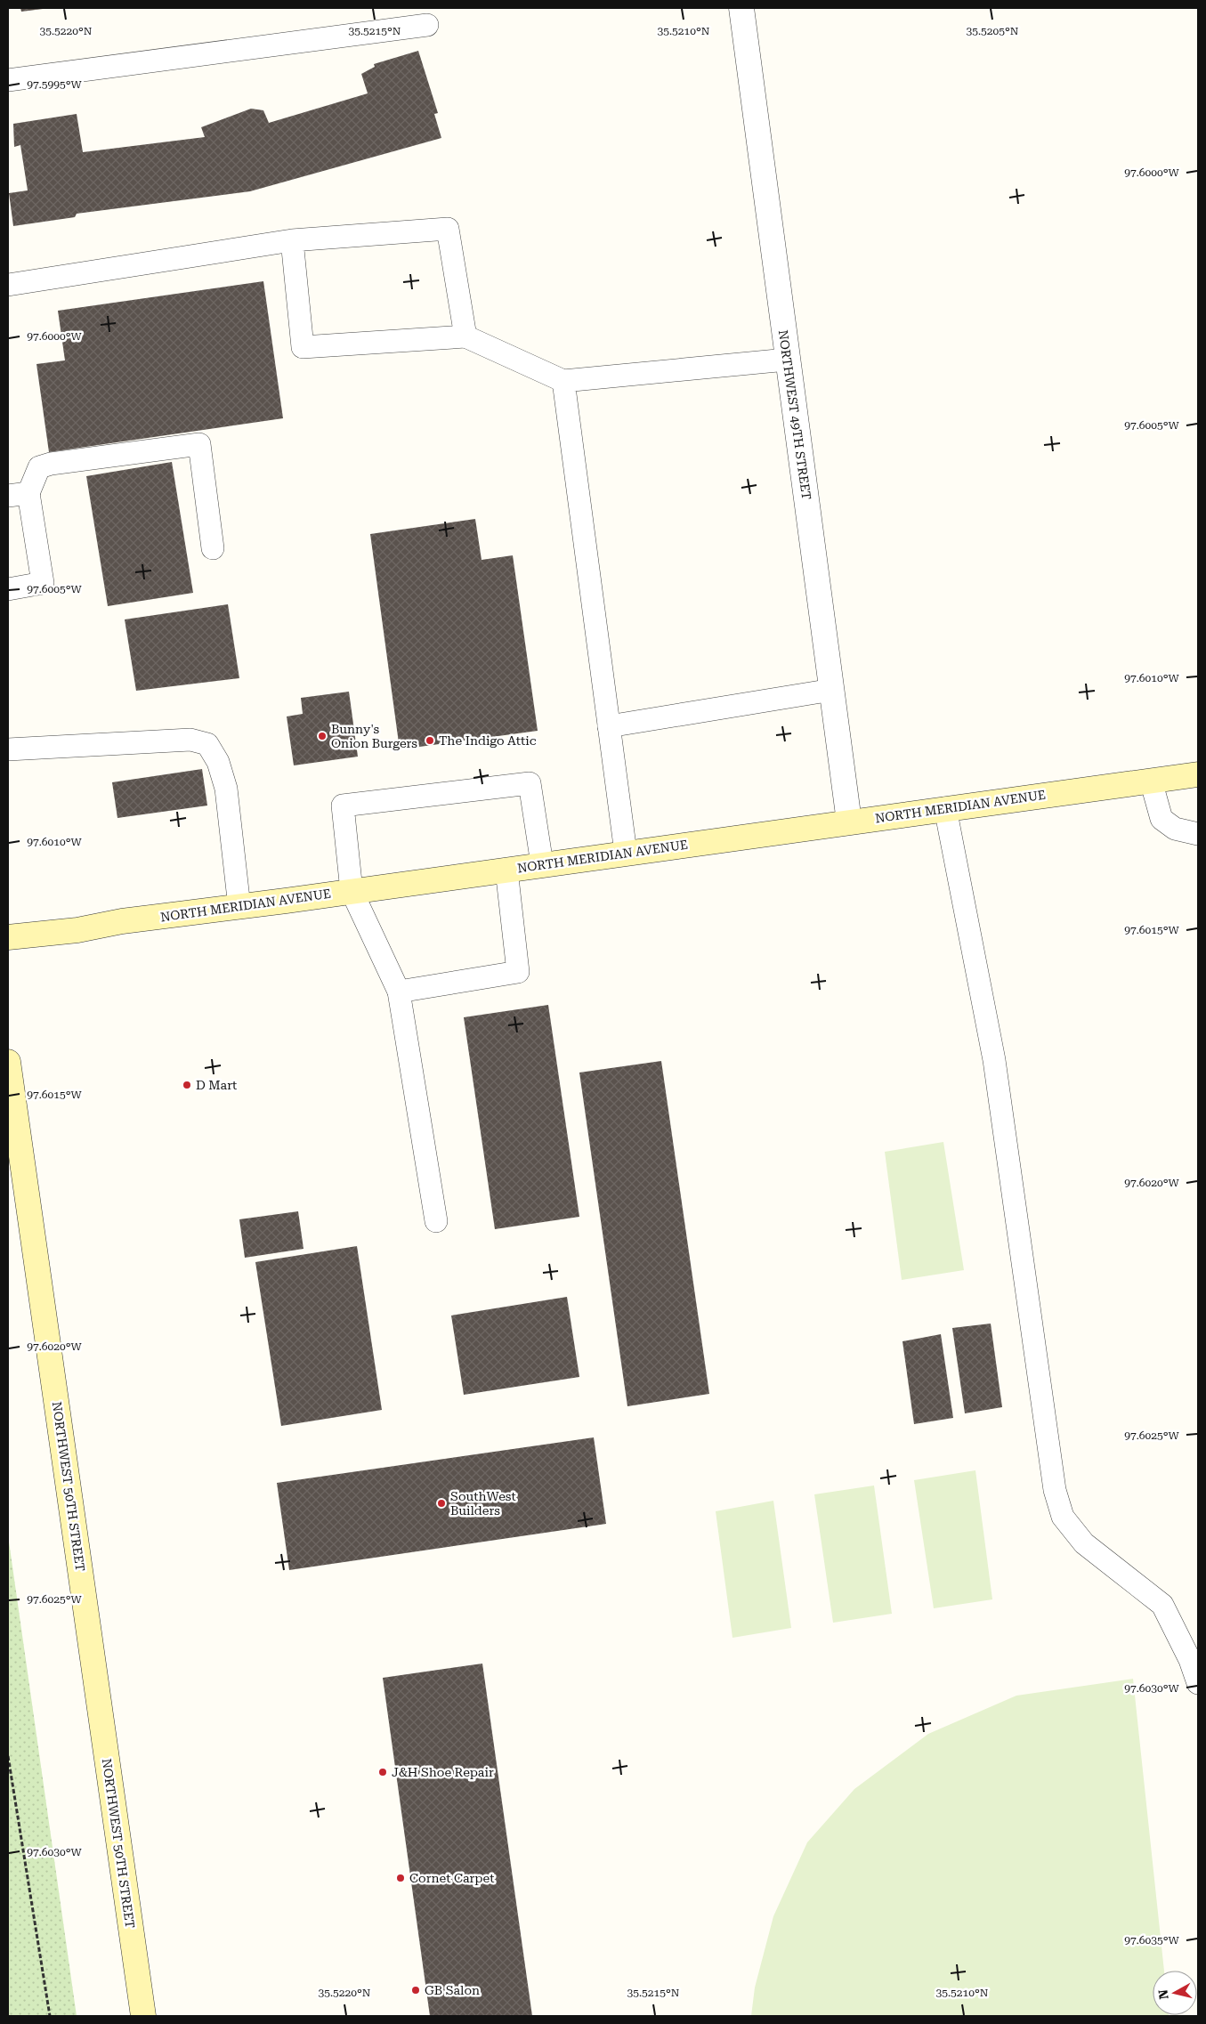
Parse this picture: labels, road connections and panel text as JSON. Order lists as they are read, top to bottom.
{
  "streets": {
    "main road": ["NORTH MERIDIAN AVENUE", "NORTHWEST 50TH STREET"],
    "street": ["NORTHWEST 49TH STREET"]
  },
  "crossings": [
    ["NORTHWEST 49TH STREET", "NORTH MERIDIAN AVENUE"]
  ],
  "places": [
    "Bunny's Onion Burgers",
    "The Indigo Attic",
    "D Mart",
    "SouthWest Builders",
    "J&H Shoe Repair",
    "Cornet Carpet",
    "GB Salon"
  ],
  "north": "left",
  "coordinates": [
    "35.5220°N",
    "35.5215°N",
    "35.5210°N",
    "35.5205°N",
    "97.5995°W",
    "97.6000°W",
    "97.6005°W",
    "97.6010°W",
    "97.6015°W",
    "97.6020°W",
    "97.6025°W",
    "97.6030°W",
    "97.6035°W"
  ]
}
